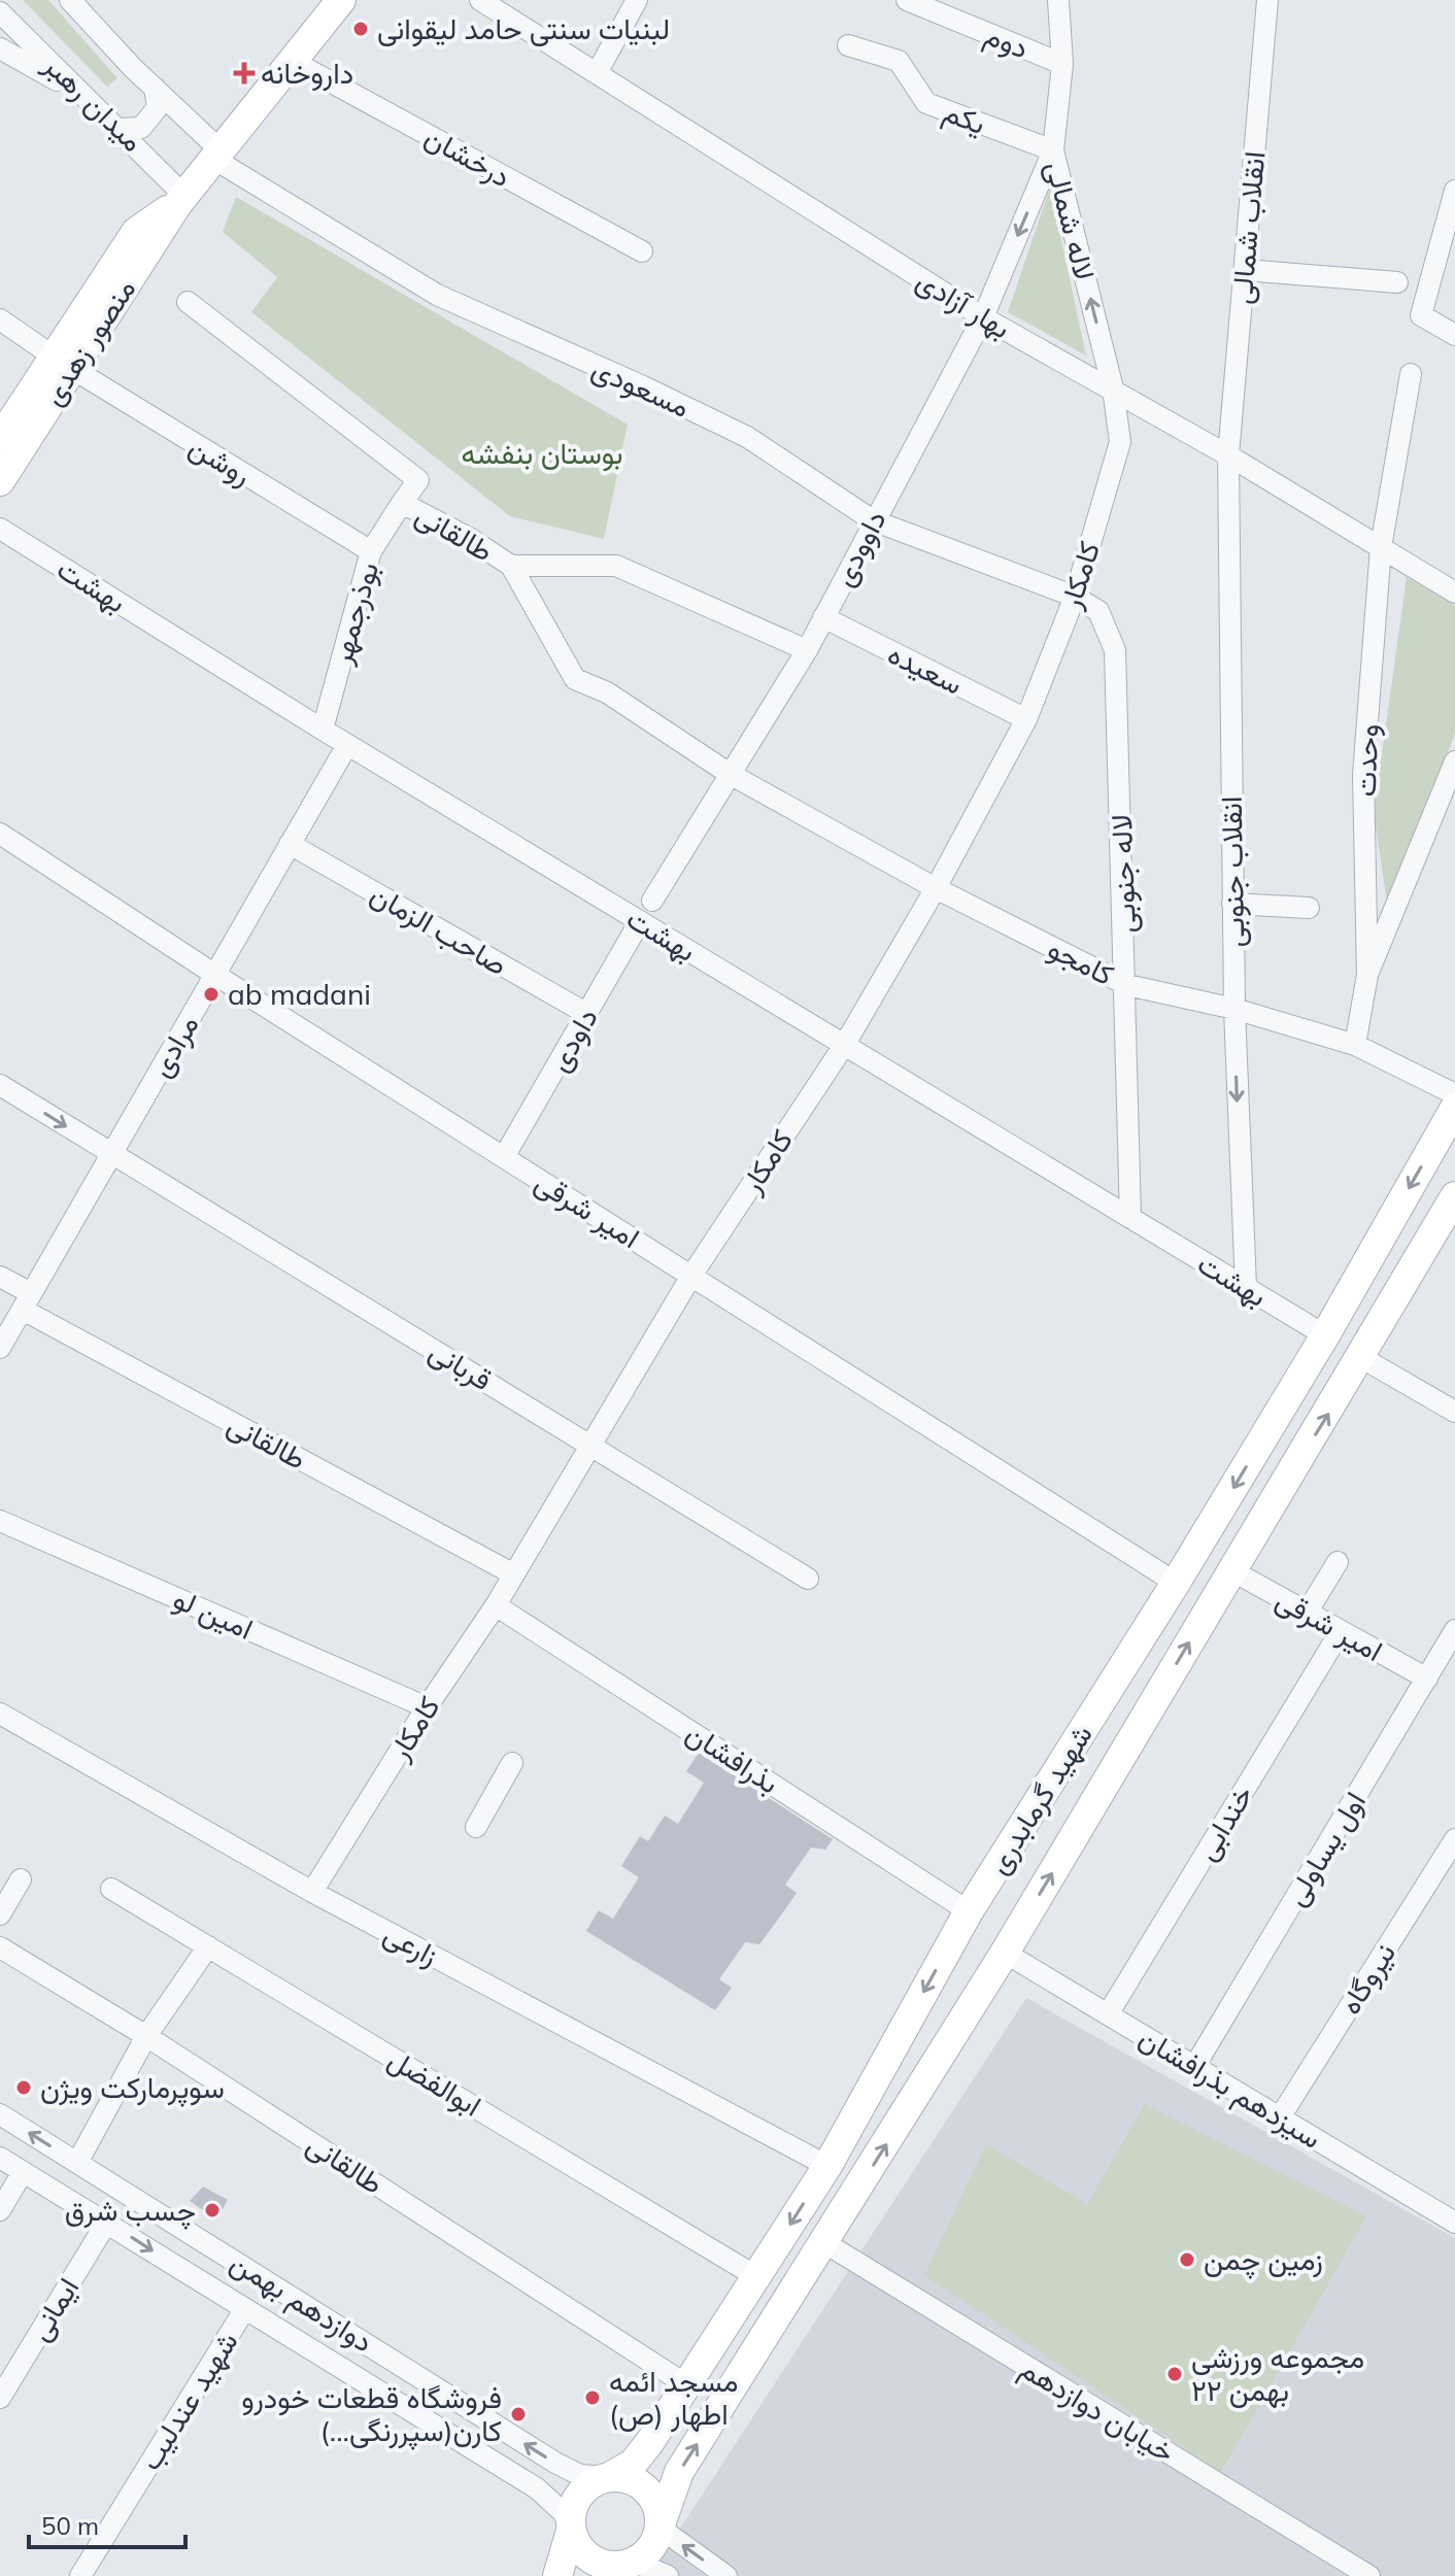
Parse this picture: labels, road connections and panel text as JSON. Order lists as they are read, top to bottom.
{
  "streets": {
    "main road": ["منصور زهدی", "شهید گرمابدری"],
    "street": [
      "دوم",
      "میدان رهبر",
      "یکم",
      "درخشان",
      "لاله شمالی",
      "انقلاب شمالی",
      "بهار آزادی",
      "مسعودی",
      "روشن",
      "طالقانی",
      "داوودی",
      "کامکار",
      "بهشت",
      "بوذرجمهر",
      "سعیده",
      "وحدت",
      "انقلاب جنوبی",
      "لاله جنوبی",
      "صاحب الزمان",
      "کامجو",
      "داودی",
      "مرادی",
      "امیر شرقی",
      "قربانی",
      "امین لو",
      "بذرافشان",
      "خندابی",
      "اول یساولی",
      "زارعی",
      "نیروگاه",
      "ابوالفضل",
      "سیزدهم بذرافشان",
      "دوازدهم بهمن",
      "ایمانی",
      "شهید عندلیب",
      "خیابان دوازدهم"
    ]
  },
  "crossings": [
    ["دوم", "لاله شمالی"],
    ["میدان رهبر", "منصور زهدی"],
    ["میدان رهبر", "مسعودی"],
    ["یکم", "لاله شمالی"],
    ["درخشان", "منصور زهدی"],
    ["لاله شمالی", "بهار آزادی"],
    ["لاله شمالی", "کامکار"],
    ["انقلاب شمالی", "بهار آزادی"],
    ["انقلاب شمالی", "انقلاب جنوبی"],
    ["بهار آزادی", "داوودی"],
    ["بهار آزادی", "کامکار"],
    ["بهار آزادی", "وحدت"],
    ["بهار آزادی", "انقلاب جنوبی"],
    ["منصور زهدی", "مسعودی"],
    ["منصور زهدی", "روشن"],
    ["مسعودی", "داوودی"],
    ["مسعودی", "کامکار"],
    ["مسعودی", "لاله جنوبی"],
    ["روشن", "بوذرجمهر"],
    ["طالقانی", "داوودی"],
    ["طالقانی", "کامکار"],
    ["طالقانی", "بوذرجمهر"],
    ["طالقانی", "مرادی"],
    ["طالقانی", "شهید گرمابدری"],
    ["داوودی", "سعیده"],
    ["داوودی", "کامجو"],
    ["کامکار", "بهشت"],
    ["کامکار", "سعیده"],
    ["کامکار", "لاله جنوبی"],
    ["کامکار", "کامجو"],
    ["کامکار", "امیر شرقی"],
    ["کامکار", "قربانی"],
    ["کامکار", "امین لو"],
    ["کامکار", "بذرافشان"],
    ["کامکار", "زارعی"],
    ["بهشت", "بوذرجمهر"],
    ["بهشت", "انقلاب جنوبی"],
    ["بهشت", "لاله جنوبی"],
    ["بهشت", "داودی"],
    ["بهشت", "مرادی"],
    ["بهشت", "شهید گرمابدری"],
    ["وحدت", "کامجو"],
    ["انقلاب جنوبی", "کامجو"],
    ["لاله جنوبی", "کامجو"],
    ["صاحب الزمان", "داودی"],
    ["صاحب الزمان", "مرادی"],
    ["داودی", "امیر شرقی"],
    ["مرادی", "امیر شرقی"],
    ["مرادی", "قربانی"],
    ["امیر شرقی", "شهید گرمابدری"],
    ["امیر شرقی", "خندابی"],
    ["امیر شرقی", "اول یساولی"],
    ["بذرافشان", "شهید گرمابدری"],
    ["شهید گرمابدری", "زارعی"],
    ["شهید گرمابدری", "ابوالفضل"],
    ["شهید گرمابدری", "سیزدهم بذرافشان"],
    ["شهید گرمابدری", "دوازدهم بهمن"],
    ["شهید گرمابدری", "خیابان دوازدهم"],
    ["خندابی", "سیزدهم بذرافشان"],
    ["اول یساولی", "سیزدهم بذرافشان"],
    ["نیروگاه", "سیزدهم بذرافشان"],
    ["دوازدهم بهمن", "ایمانی"],
    ["دوازدهم بهمن", "شهید عندلیب"]
  ],
  "one_way": ["لاله شمالی"],
  "parks": ["بوستان بنفشه"],
  "places": {
    "other": [
      "لبنیات سنتی حامد لیقوانی",
      "ab madani",
      "سوپرمارکت ویژن",
      "چسب شرق",
      "زمین چمن",
      "مجموعه ورزشی ۲۲ بهمن",
      "مسجد ائمه اطهار (ص)",
      "فروشگاه قطعات خودرو کارن(سپررنگی...)"
    ],
    "health": ["داروخانه"]
  },
  "scale_bar": "50 m"
}
